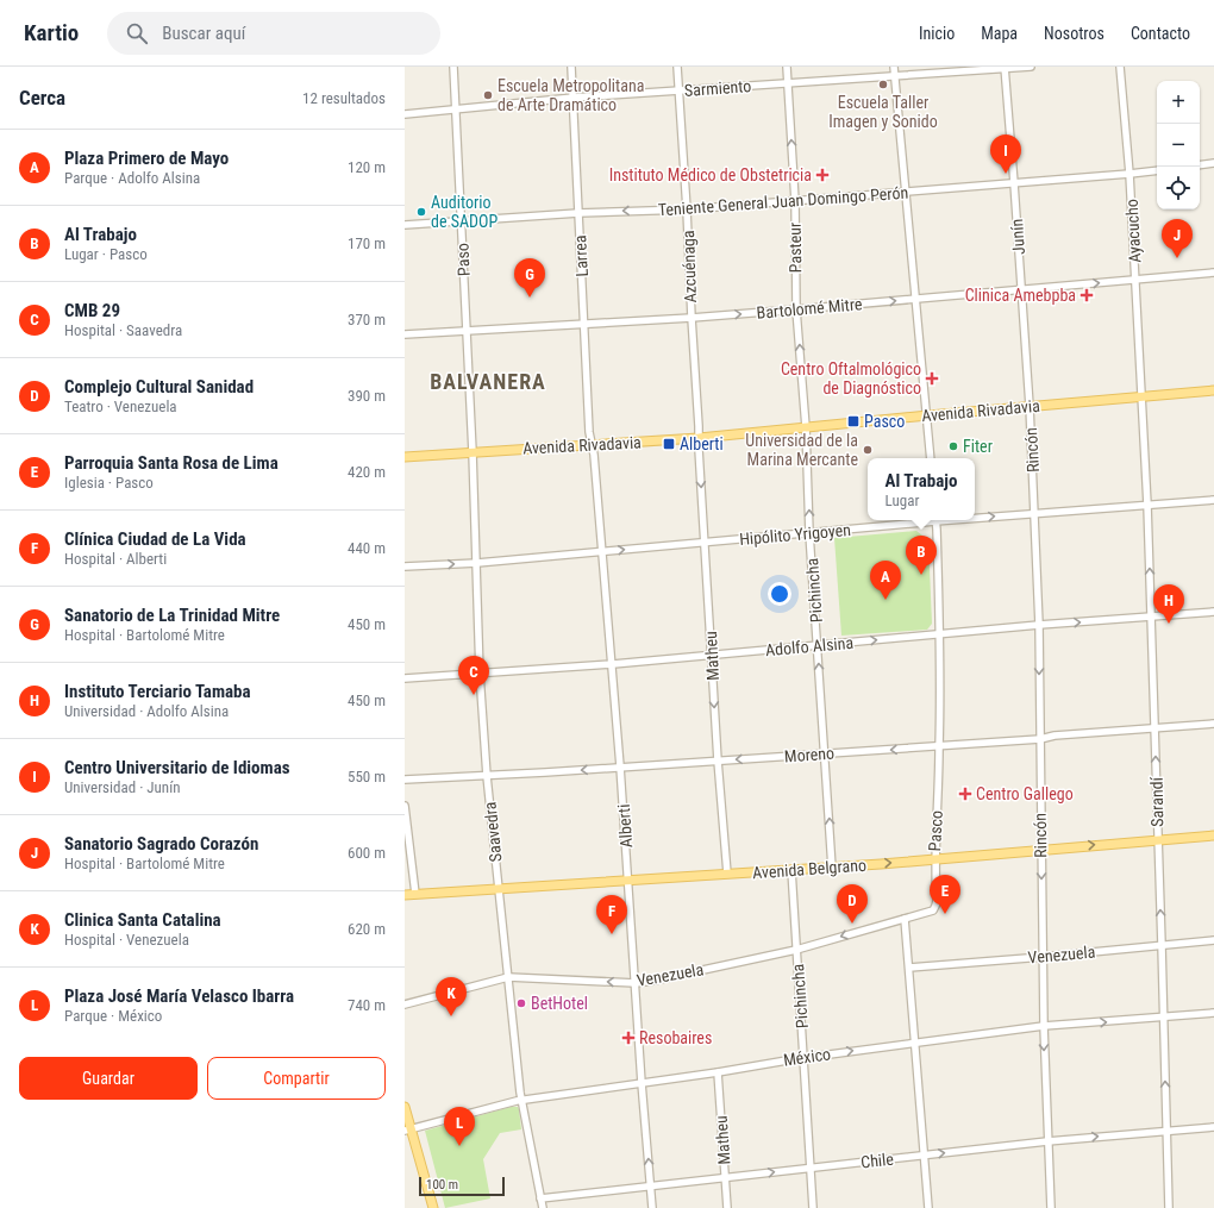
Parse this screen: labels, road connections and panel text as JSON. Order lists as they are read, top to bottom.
{
  "streets": {
    "main road": ["Avenida Rivadavia", "Avenida Belgrano"],
    "street": [
      "Sarmiento",
      "Teniente General Juan Domingo Perón",
      "Ayacucho",
      "Junín",
      "Pasteur",
      "Larrea",
      "Paso",
      "Azcuénaga",
      "Bartolomé Mitre",
      "Rincón",
      "Hipólito Yrigoyen",
      "Pichincha",
      "Adolfo Alsina",
      "Matheu",
      "Moreno",
      "Sarandí",
      "Alberti",
      "Pasco",
      "Saavedra",
      "Venezuela",
      "México",
      "Chile"
    ]
  },
  "crossings": [
    ["Sarmiento", "Junín"],
    ["Sarmiento", "Pasteur"],
    ["Sarmiento", "Larrea"],
    ["Sarmiento", "Paso"],
    ["Sarmiento", "Azcuénaga"],
    ["Teniente General Juan Domingo Perón", "Ayacucho"],
    ["Teniente General Juan Domingo Perón", "Junín"],
    ["Teniente General Juan Domingo Perón", "Pasteur"],
    ["Teniente General Juan Domingo Perón", "Larrea"],
    ["Teniente General Juan Domingo Perón", "Paso"],
    ["Teniente General Juan Domingo Perón", "Azcuénaga"],
    ["Ayacucho", "Bartolomé Mitre"],
    ["Ayacucho", "Avenida Rivadavia"],
    ["Ayacucho", "Sarandí"],
    ["Junín", "Bartolomé Mitre"],
    ["Junín", "Avenida Rivadavia"],
    ["Junín", "Rincón"],
    ["Pasteur", "Bartolomé Mitre"],
    ["Pasteur", "Avenida Rivadavia"],
    ["Pasteur", "Pichincha"],
    ["Larrea", "Bartolomé Mitre"],
    ["Larrea", "Avenida Rivadavia"],
    ["Larrea", "Alberti"],
    ["Paso", "Bartolomé Mitre"],
    ["Paso", "Avenida Rivadavia"],
    ["Paso", "Saavedra"],
    ["Azcuénaga", "Bartolomé Mitre"],
    ["Azcuénaga", "Avenida Rivadavia"],
    ["Azcuénaga", "Matheu"],
    ["Avenida Rivadavia", "Rincón"],
    ["Avenida Rivadavia", "Pichincha"],
    ["Avenida Rivadavia", "Matheu"],
    ["Avenida Rivadavia", "Sarandí"],
    ["Avenida Rivadavia", "Alberti"],
    ["Avenida Rivadavia", "Saavedra"],
    ["Rincón", "Hipólito Yrigoyen"],
    ["Rincón", "Adolfo Alsina"],
    ["Rincón", "Moreno"],
    ["Rincón", "Avenida Belgrano"],
    ["Rincón", "Venezuela"],
    ["Rincón", "México"],
    ["Rincón", "Chile"],
    ["Hipólito Yrigoyen", "Pichincha"],
    ["Hipólito Yrigoyen", "Matheu"],
    ["Hipólito Yrigoyen", "Sarandí"],
    ["Hipólito Yrigoyen", "Alberti"],
    ["Hipólito Yrigoyen", "Saavedra"],
    ["Pichincha", "Adolfo Alsina"],
    ["Pichincha", "Moreno"],
    ["Pichincha", "Avenida Belgrano"],
    ["Pichincha", "Venezuela"],
    ["Pichincha", "México"],
    ["Pichincha", "Chile"],
    ["Adolfo Alsina", "Matheu"],
    ["Adolfo Alsina", "Sarandí"],
    ["Adolfo Alsina", "Alberti"],
    ["Adolfo Alsina", "Pasco"],
    ["Adolfo Alsina", "Saavedra"],
    ["Matheu", "Moreno"],
    ["Matheu", "Avenida Belgrano"],
    ["Matheu", "México"],
    ["Matheu", "Chile"],
    ["Moreno", "Sarandí"],
    ["Moreno", "Alberti"],
    ["Moreno", "Pasco"],
    ["Moreno", "Saavedra"],
    ["Sarandí", "Avenida Belgrano"],
    ["Sarandí", "Venezuela"],
    ["Sarandí", "México"],
    ["Sarandí", "Chile"],
    ["Alberti", "Avenida Belgrano"],
    ["Alberti", "Venezuela"],
    ["Alberti", "México"],
    ["Alberti", "Chile"],
    ["Pasco", "Avenida Belgrano"],
    ["Pasco", "Venezuela"],
    ["Saavedra", "Avenida Belgrano"],
    ["Saavedra", "Venezuela"],
    ["Saavedra", "México"],
    ["Saavedra", "Chile"]
  ],
  "one_way": [
    "Pasteur",
    "Bartolomé Mitre",
    "Rincón",
    "Pichincha",
    "Matheu",
    "Moreno",
    "Sarandí",
    "Chile"
  ],
  "districts": ["BALVANERA"],
  "places": {
    "other": [
      "Escuela Taller Imagen y Sonido",
      "Escuela Metropolitana de Arte Dramático",
      "Auditorio de SADOP",
      "Fiter",
      "Universidad de la Marina Mercante",
      "BetHotel"
    ],
    "health": [
      "Instituto Médico de Obstetricia",
      "Clinica Amebpba",
      "Centro Oftalmológico de Diagnóstico",
      "Centro Gallego",
      "Resobaires"
    ],
    "transit": ["Pasco", "Alberti"]
  },
  "scale_bar": "100 m",
  "page": {
    "header": "Kartio",
    "search": "Buscar aquí",
    "nav": [
      "Inicio",
      "Mapa",
      "Nosotros",
      "Contacto"
    ],
    "heading": ["Cerca", "12 resultados"],
    "map_buttons": ["+", "−"],
    "list": [
      {
        "mark": "A",
        "name": "Plaza Primero de Mayo",
        "note": "Parque · Adolfo Alsina",
        "value": "120 m"
      },
      {
        "mark": "B",
        "name": "Al Trabajo",
        "note": "Lugar · Pasco",
        "value": "170 m"
      },
      {
        "mark": "C",
        "name": "CMB 29",
        "note": "Hospital · Saavedra",
        "value": "370 m"
      },
      {
        "mark": "D",
        "name": "Complejo Cultural Sanidad",
        "note": "Teatro · Venezuela",
        "value": "390 m"
      },
      {
        "mark": "E",
        "name": "Parroquia Santa Rosa de Lima",
        "note": "Iglesia · Pasco",
        "value": "420 m"
      },
      {
        "mark": "F",
        "name": "Clínica Ciudad de La Vida",
        "note": "Hospital · Alberti",
        "value": "440 m"
      },
      {
        "mark": "G",
        "name": "Sanatorio de La Trinidad Mitre",
        "note": "Hospital · Bartolomé Mitre",
        "value": "450 m"
      },
      {
        "mark": "H",
        "name": "Instituto Terciario Tamaba",
        "note": "Universidad · Adolfo Alsina",
        "value": "450 m"
      },
      {
        "mark": "I",
        "name": "Centro Universitario de Idiomas",
        "note": "Universidad · Junín",
        "value": "550 m"
      },
      {
        "mark": "J",
        "name": "Sanatorio Sagrado Corazón",
        "note": "Hospital · Bartolomé Mitre",
        "value": "600 m"
      },
      {
        "mark": "K",
        "name": "Clinica Santa Catalina",
        "note": "Hospital · Venezuela",
        "value": "620 m"
      },
      {
        "mark": "L",
        "name": "Plaza José María Velasco Ibarra",
        "note": "Parque · México",
        "value": "740 m"
      }
    ],
    "pins": [
      "I",
      "J",
      "G",
      "B",
      "A",
      "H",
      "C",
      "E",
      "D",
      "F",
      "K",
      "L"
    ],
    "popup": ["Al Trabajo", "Lugar"],
    "buttons": ["Guardar", "Compartir"],
    "scale": "100 m"
  }
}
